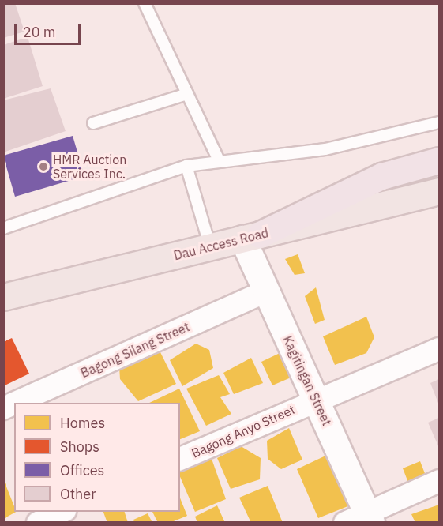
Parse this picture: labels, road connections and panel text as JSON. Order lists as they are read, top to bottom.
{
  "streets": {
    "main road": ["Dau Access Road"],
    "street": ["Bagong Silang Street", "Kagitingan Street", "Bagong Anyo Street"]
  },
  "crossings": [
    ["Dau Access Road", "Kagitingan Street"],
    ["Bagong Silang Street", "Kagitingan Street"],
    ["Kagitingan Street", "Bagong Anyo Street"]
  ],
  "places": ["HMR Auction Services Inc."],
  "legend": [
    "Homes",
    "Shops",
    "Offices",
    "Other"
  ],
  "scale_bar": "20 m"
}
